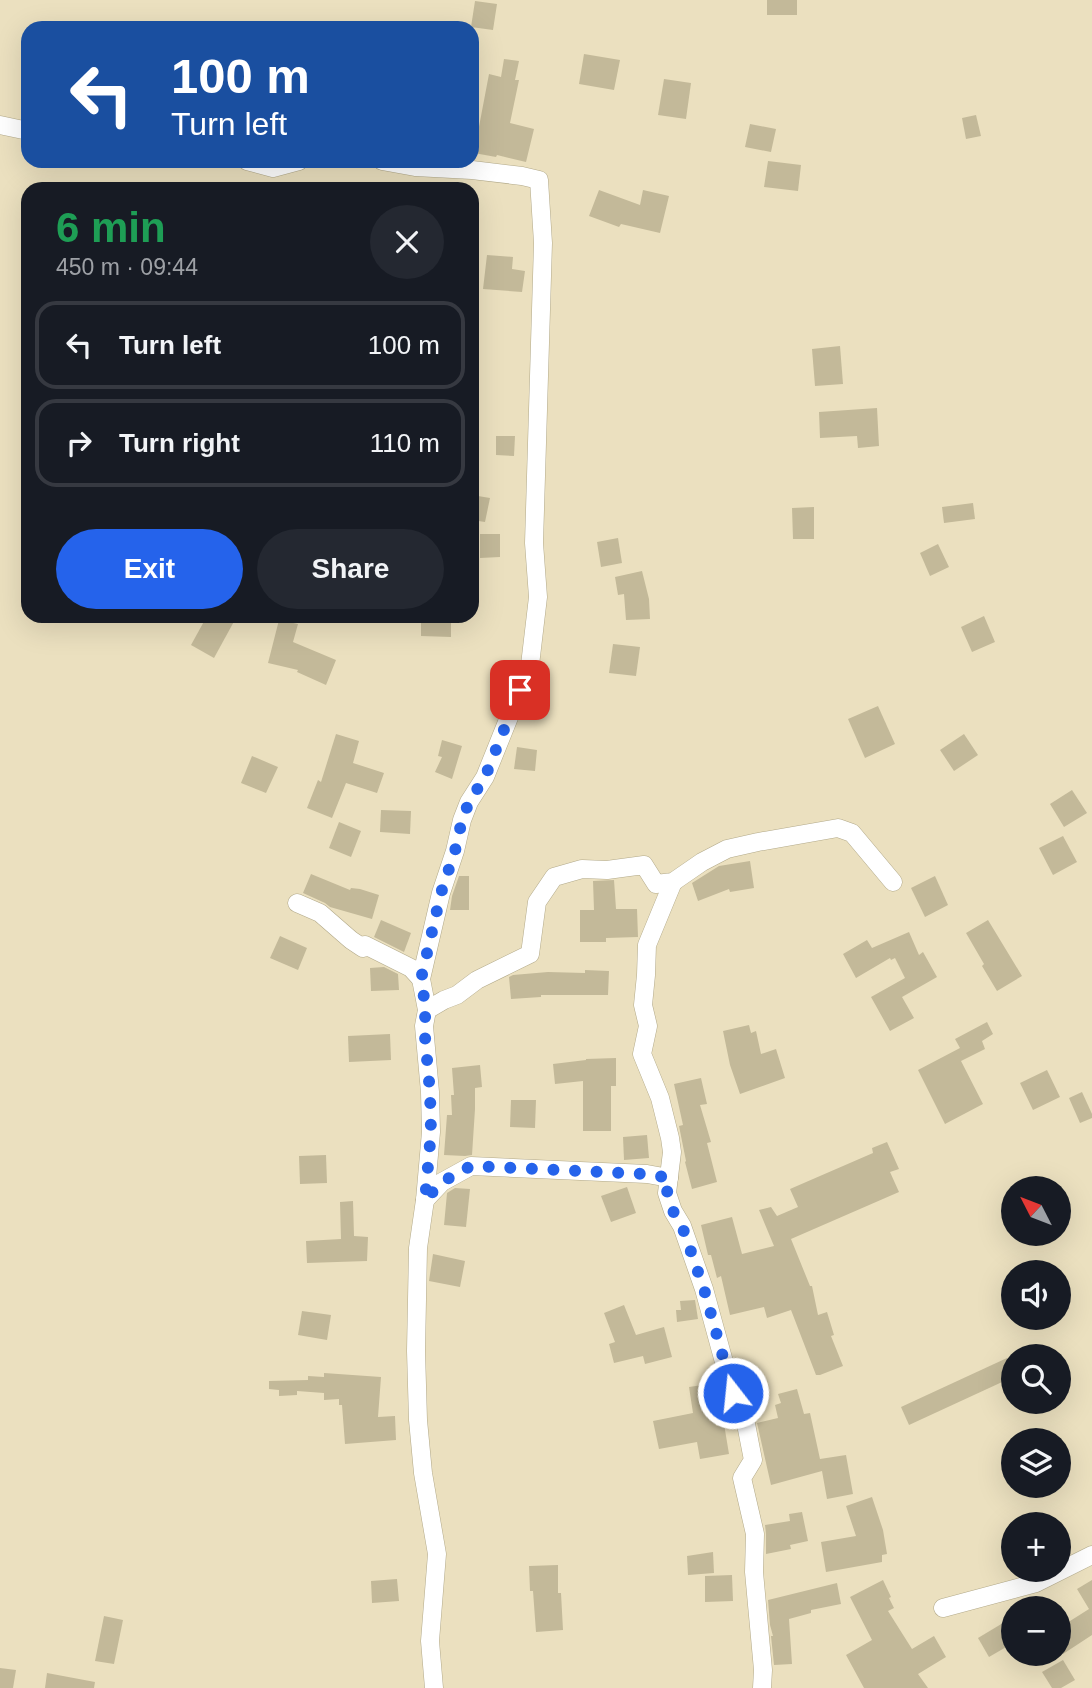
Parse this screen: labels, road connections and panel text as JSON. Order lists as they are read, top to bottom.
{
  "north": "top left",
  "page": {
    "turn": ["100 m", "Turn left"],
    "heading": ["6 min", "450 m · 09:44"],
    "list": [
      {
        "name": "Turn left",
        "value": "100 m"
      },
      {
        "name": "Turn right",
        "value": "110 m"
      }
    ],
    "buttons": ["Exit", "Share"],
    "map_buttons": ["+", "−"]
  }
}
